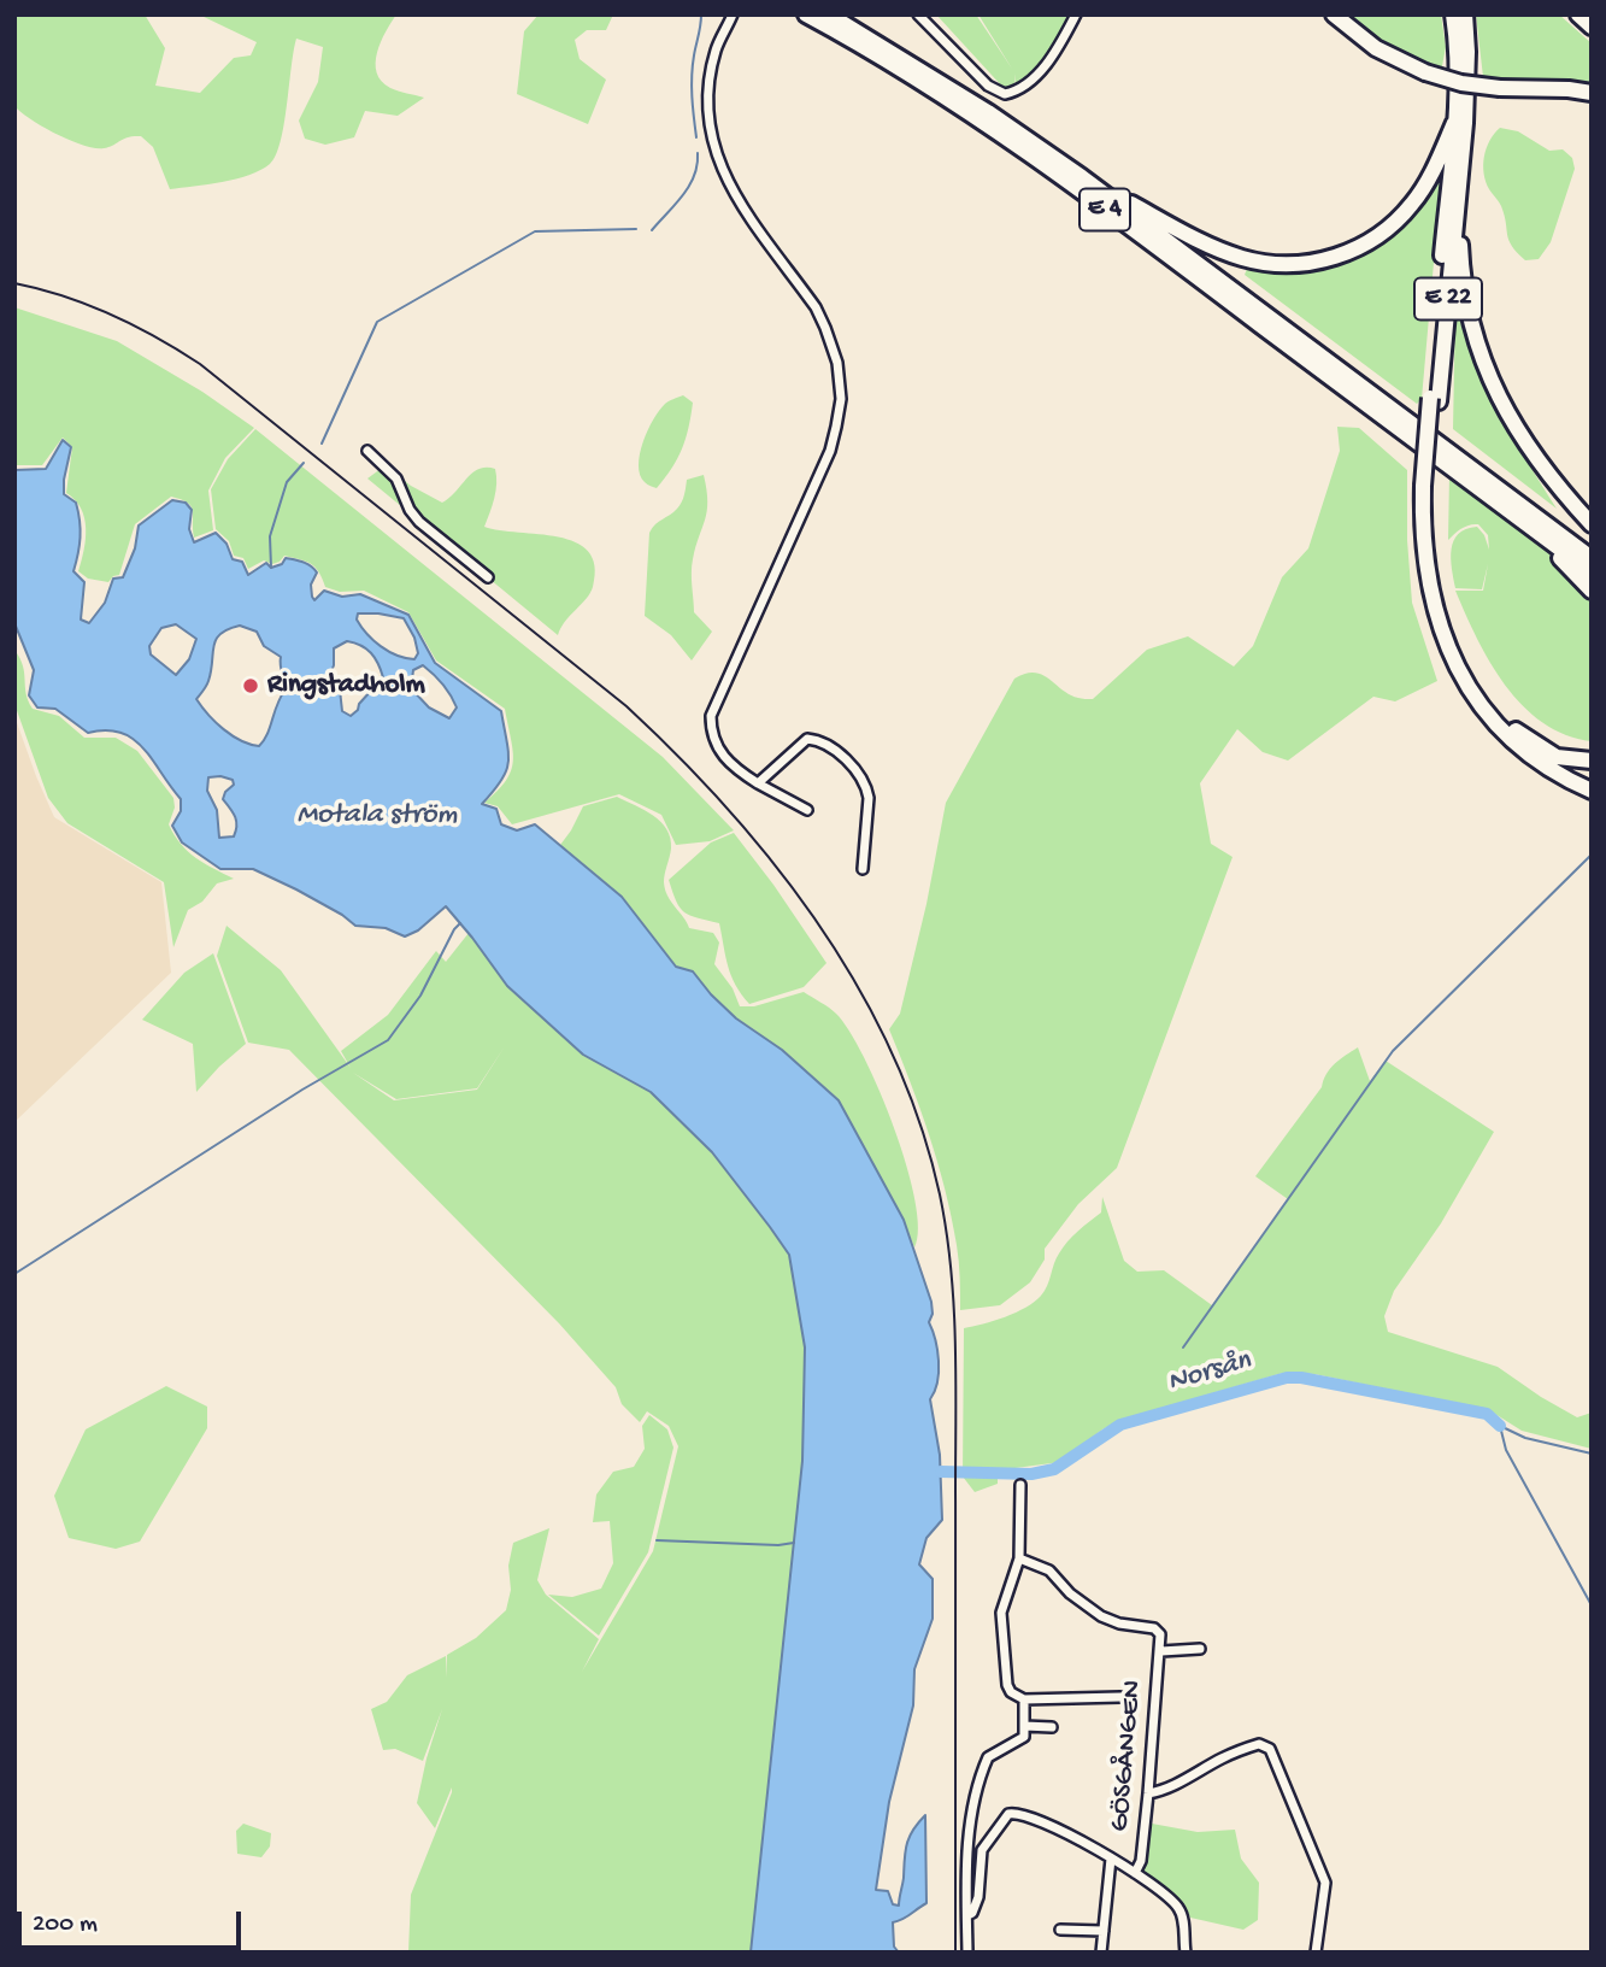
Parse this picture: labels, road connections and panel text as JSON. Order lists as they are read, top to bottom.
{
  "streets": {
    "highway": ["E 4", "E 22"],
    "street": ["GÖSGÅNGEN"]
  },
  "water": ["Motala ström", "Norsån"],
  "places": ["Ringstadholm"],
  "scale_bar": "200 m"
}
